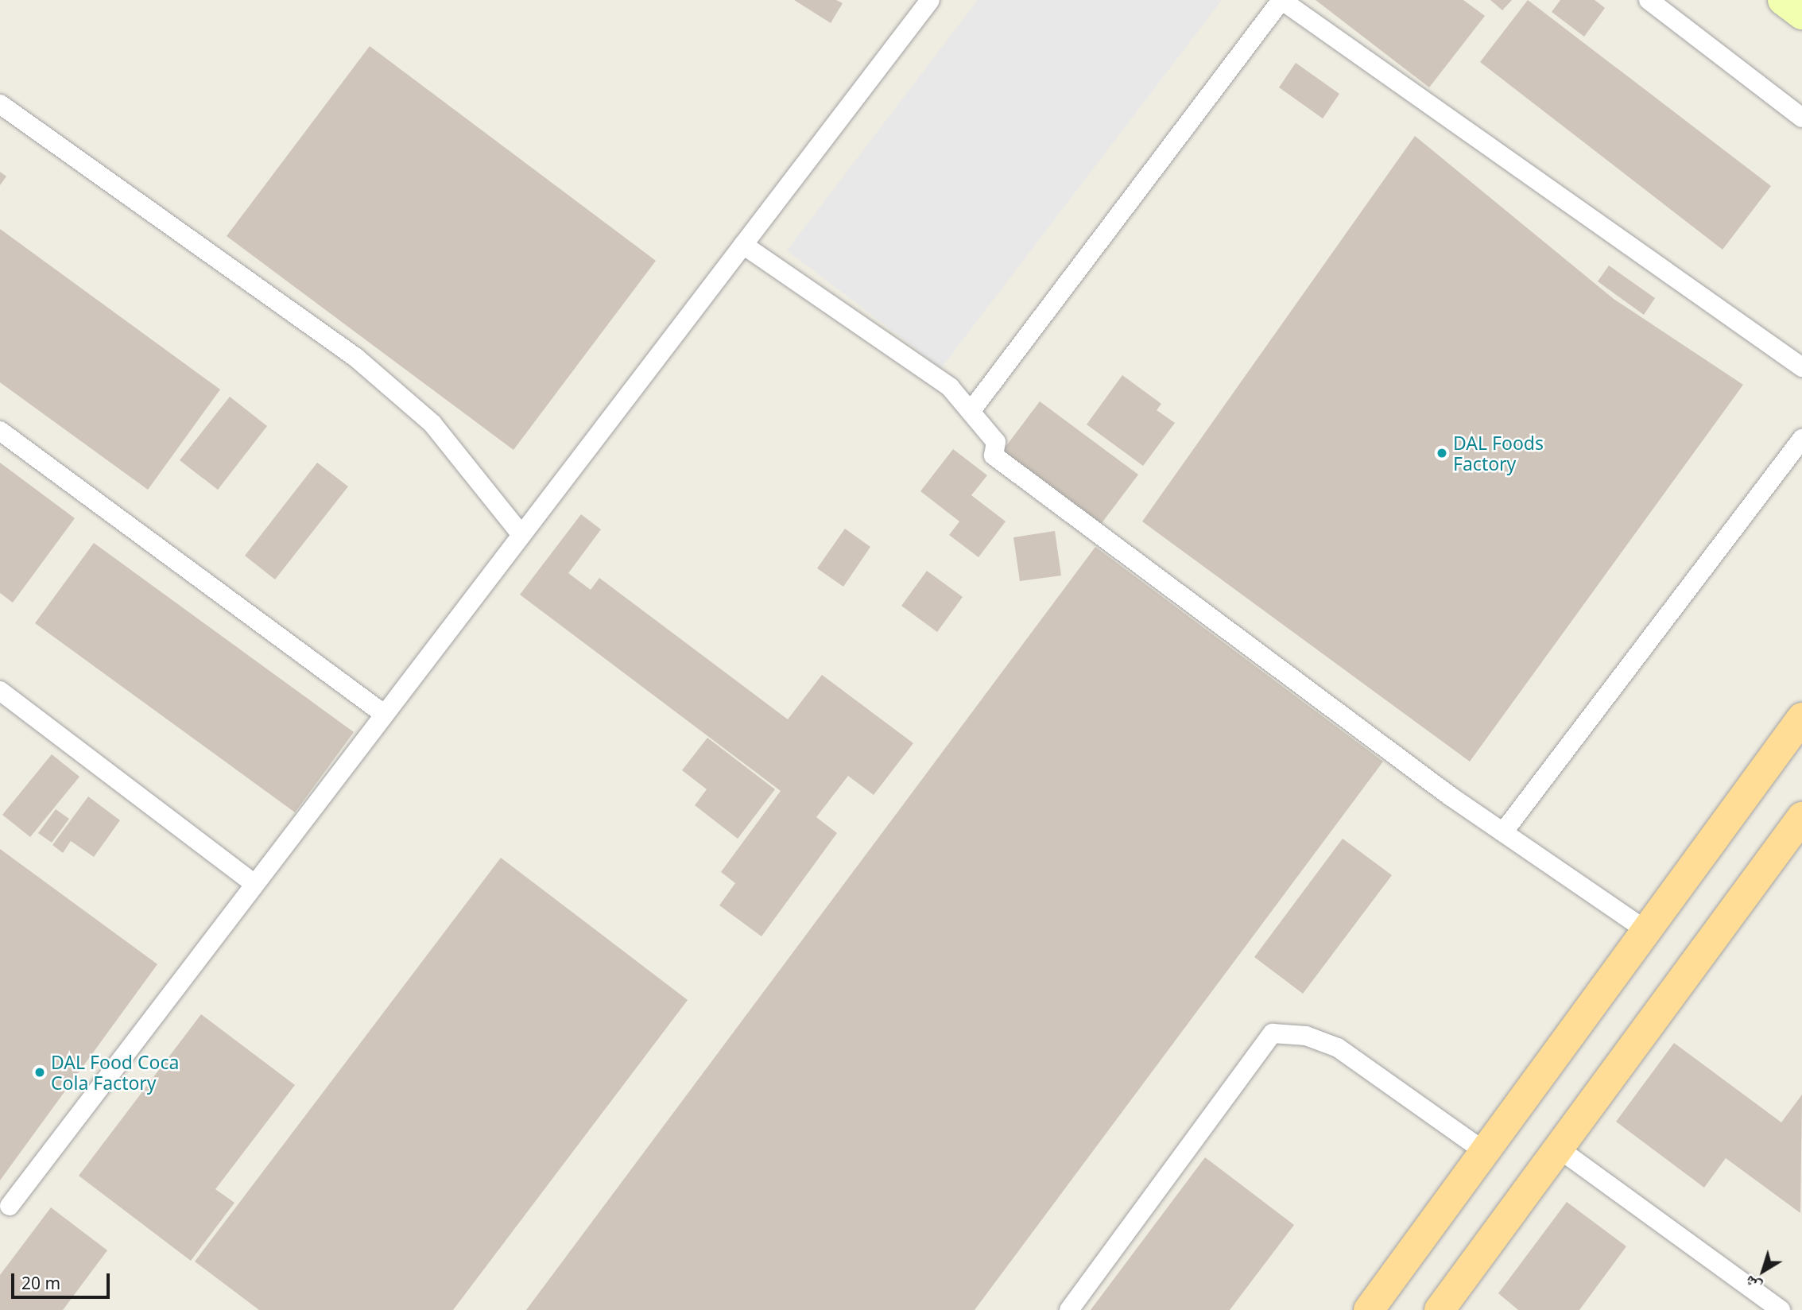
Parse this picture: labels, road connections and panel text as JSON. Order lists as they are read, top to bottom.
{
  "places": ["DAL Foods Factory", "DAL Food Coca Cola Factory"],
  "scale_bar": "20 m",
  "north": "bottom left"
}
